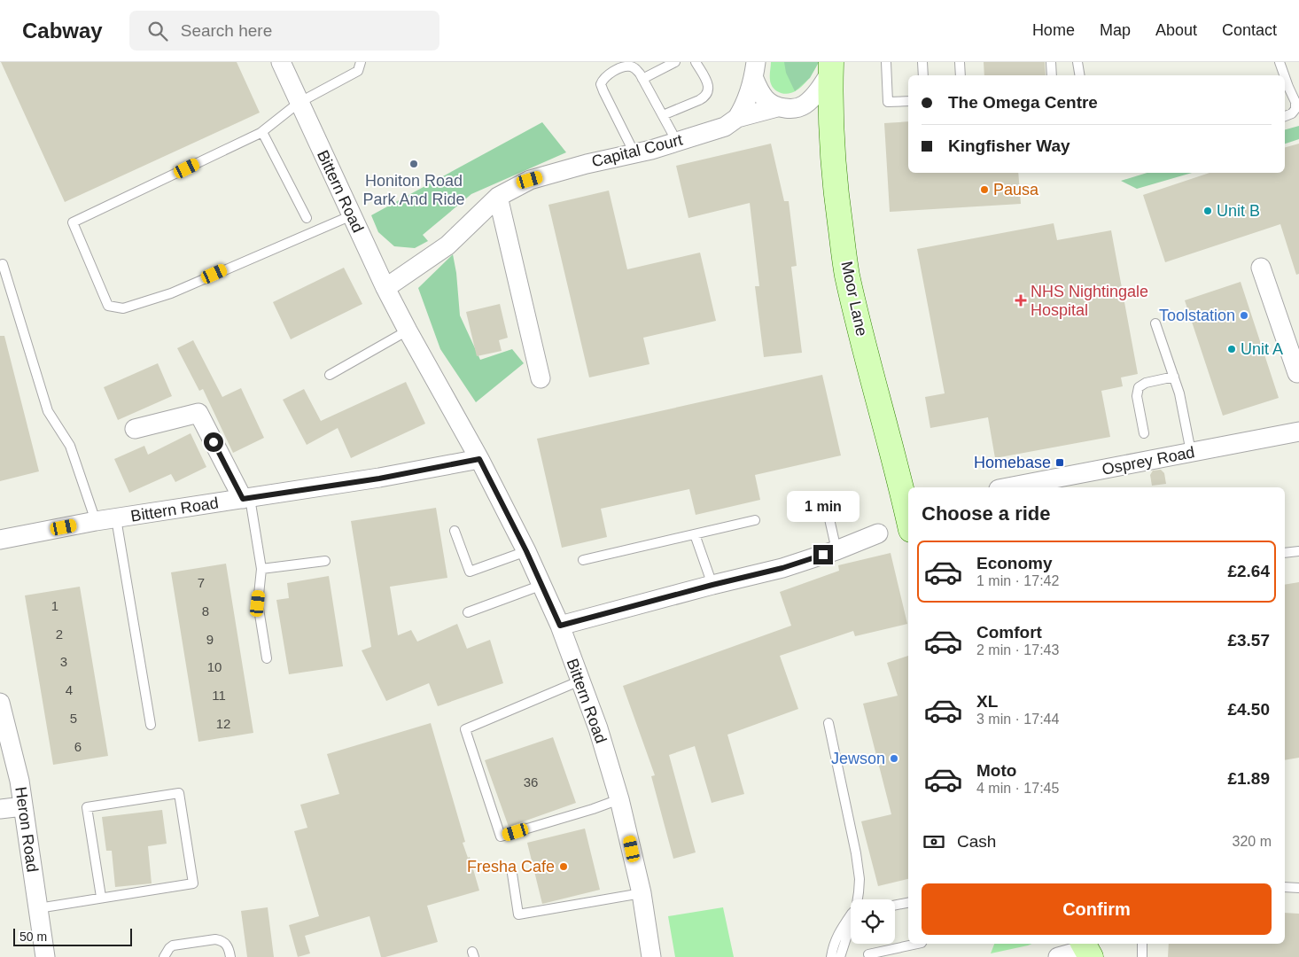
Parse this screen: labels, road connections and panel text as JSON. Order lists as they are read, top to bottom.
{
  "streets": {
    "main road": ["Moor Lane"],
    "street": [
      "Capital Court",
      "Bittern Road",
      "Osprey Road",
      "Heron Road"
    ]
  },
  "crossings": [
    ["Capital Court", "Bittern Road"],
    ["Capital Court", "Moor Lane"]
  ],
  "places": {
    "other": [
      "Honiton Road Park And Ride",
      "Pausa",
      "Unit B",
      "Toolstation",
      "Unit A",
      "Jewson",
      "Fresha Cafe"
    ],
    "health": ["NHS Nightingale Hospital"],
    "transit": ["Homebase"]
  },
  "house_numbers": [
    "7",
    "1",
    "8",
    "2",
    "9",
    "3",
    "10",
    "4",
    "11",
    "5",
    "12",
    "6",
    "36"
  ],
  "scale_bar": "50 m",
  "page": {
    "header": "Cabway",
    "search": "Search here",
    "nav": [
      "Home",
      "Map",
      "About",
      "Contact"
    ],
    "banner": ["The Omega Centre", "Kingfisher Way"],
    "heading": "Choose a ride",
    "bubble": "1 min",
    "list": [
      {
        "name": "Economy",
        "note": "1 min · 17:42",
        "value": "£2.64"
      },
      {
        "name": "Comfort",
        "note": "2 min · 17:43",
        "value": "£3.57"
      },
      {
        "name": "XL",
        "note": "3 min · 17:44",
        "value": "£4.50"
      },
      {
        "name": "Moto",
        "note": "4 min · 17:45",
        "value": "£1.89"
      }
    ],
    "pay": ["Cash", "320 m"],
    "buttons": "Confirm",
    "scale": "50 m"
  }
}
